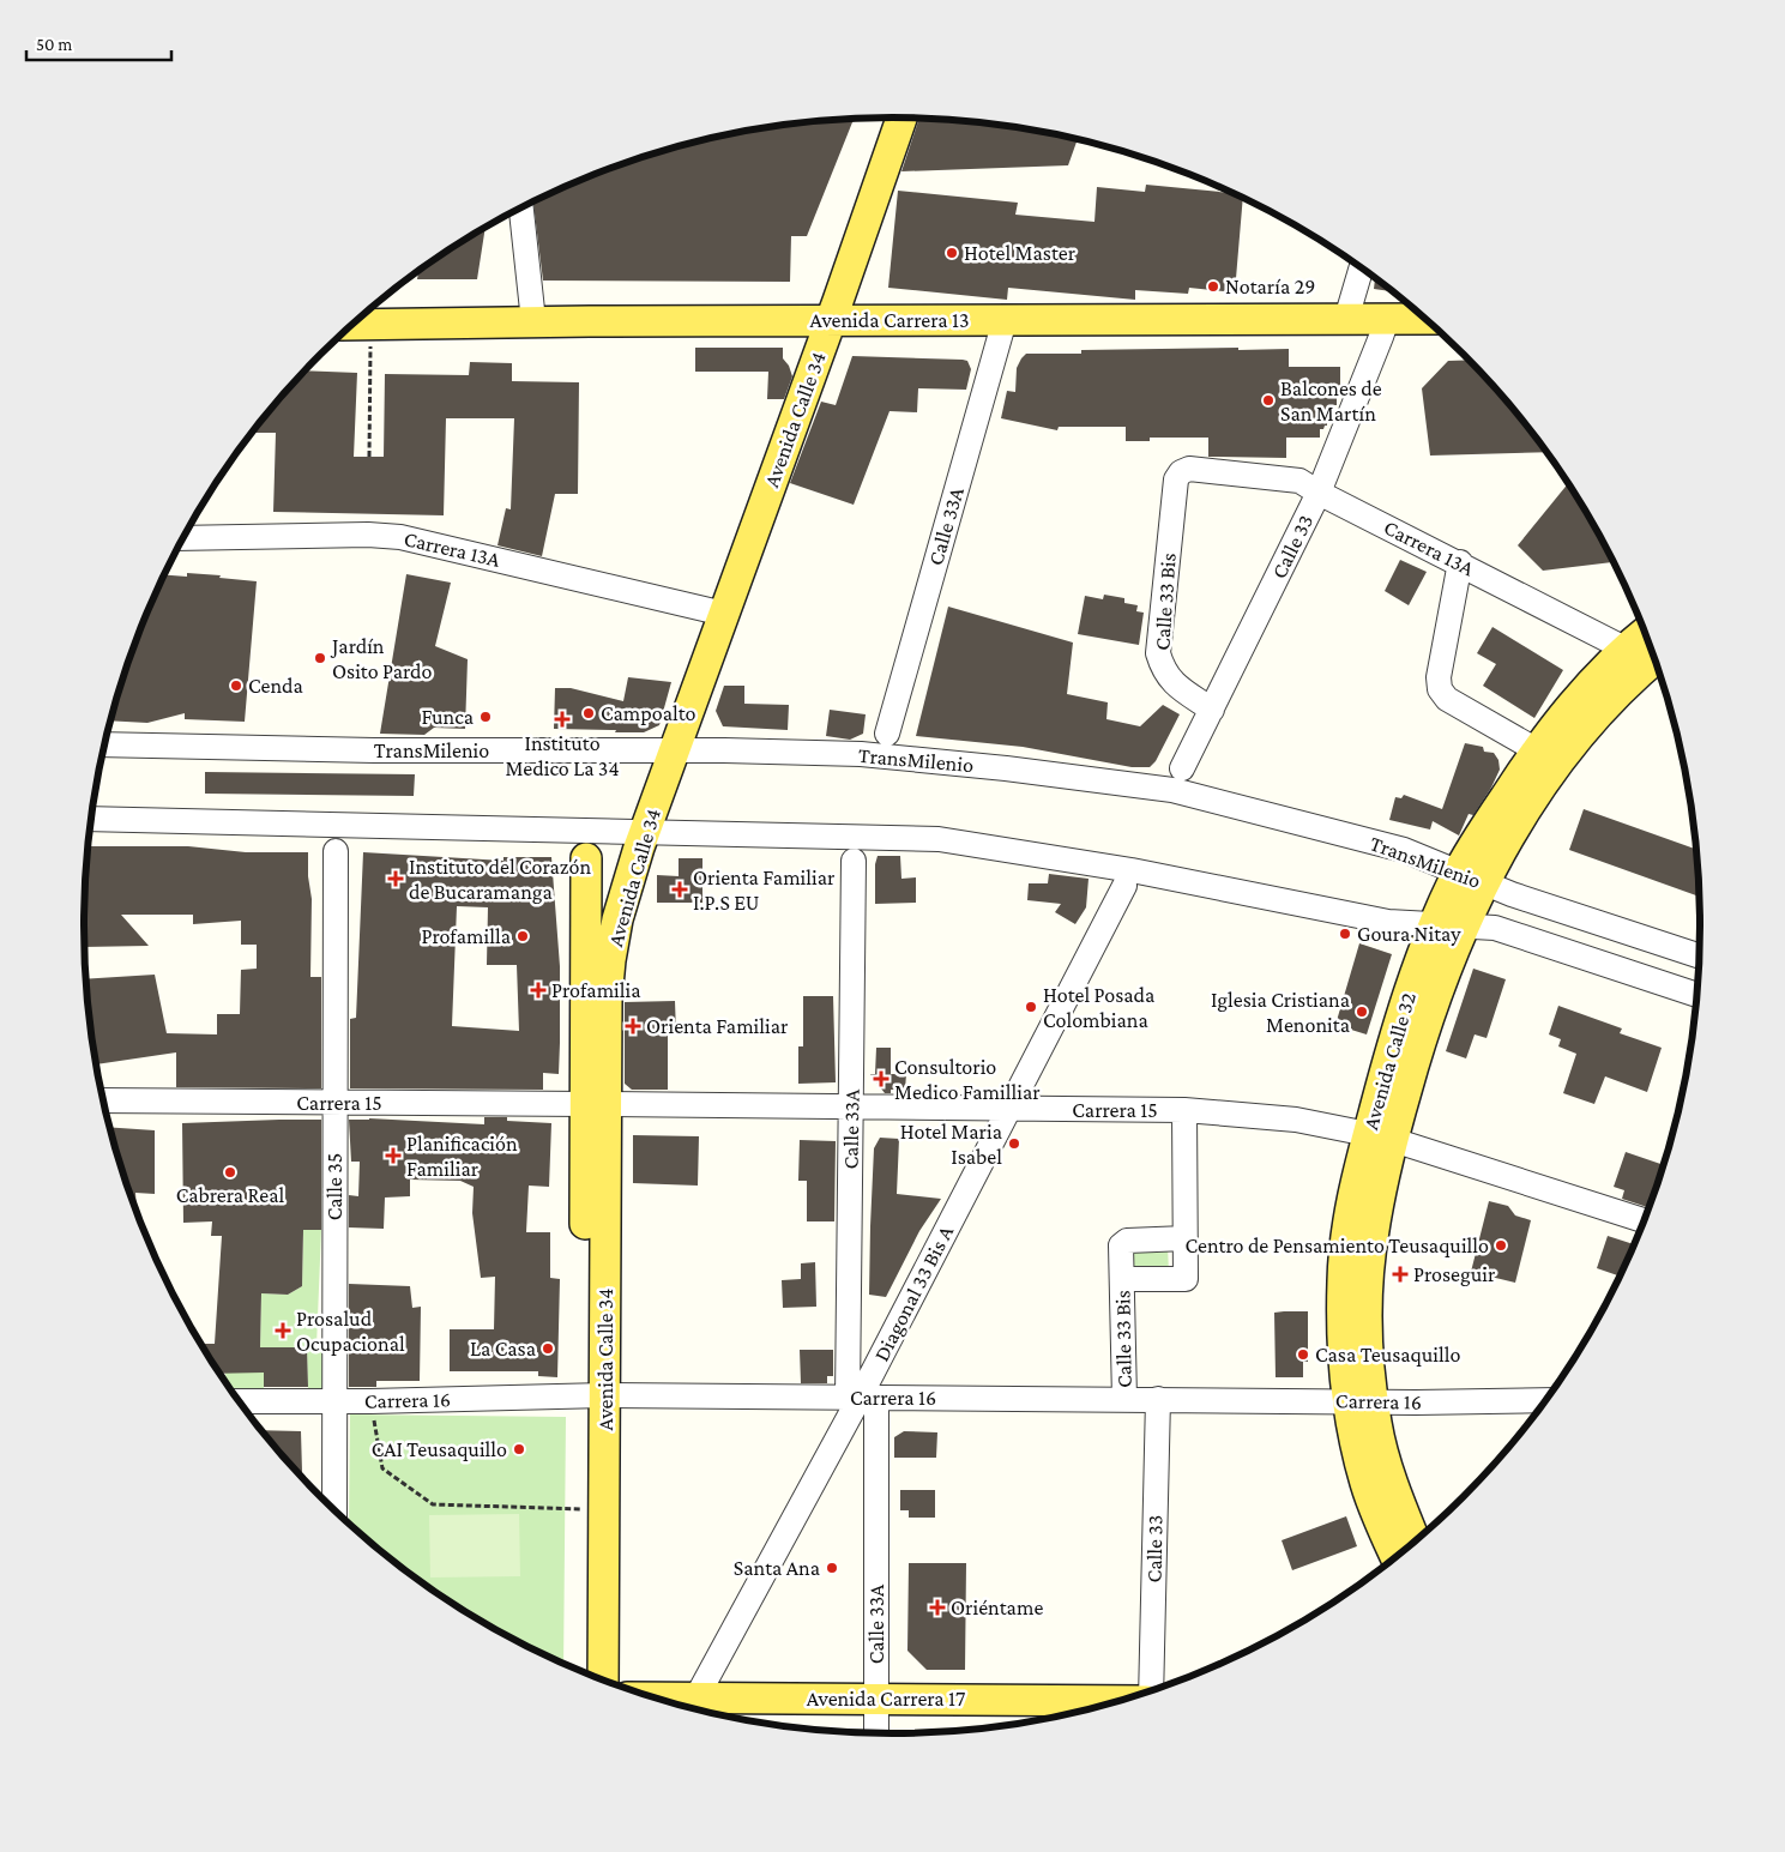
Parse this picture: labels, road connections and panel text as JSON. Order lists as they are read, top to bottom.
{
  "streets": {
    "main road": [
      "Avenida Carrera 13",
      "Avenida Calle 34",
      "Avenida Calle 32",
      "Avenida Carrera 17"
    ],
    "street": [
      "Calle 33A",
      "Calle 33",
      "Carrera 13A",
      "Calle 33 Bis",
      "TransMilenio",
      "Carrera 15",
      "Calle 35",
      "Diagonal 33 Bis A",
      "Carrera 16"
    ]
  },
  "crossings": [
    ["Avenida Carrera 13", "Avenida Calle 34"],
    ["Avenida Carrera 13", "Calle 33A"],
    ["Avenida Carrera 13", "Calle 33"],
    ["Avenida Calle 34", "Carrera 13A"],
    ["Avenida Calle 34", "TransMilenio"],
    ["Avenida Calle 34", "Carrera 15"],
    ["Avenida Calle 34", "Carrera 16"],
    ["Calle 33A", "Carrera 15"],
    ["Calle 33A", "Diagonal 33 Bis A"],
    ["Calle 33A", "Carrera 16"],
    ["Calle 33A", "Avenida Carrera 17"],
    ["Calle 33", "Carrera 13A"],
    ["Calle 33", "Calle 33 Bis"],
    ["Calle 33", "Carrera 16"],
    ["Carrera 13A", "Calle 33 Bis"],
    ["Carrera 13A", "Avenida Calle 32"],
    ["Calle 33 Bis", "Carrera 16"],
    ["TransMilenio", "Avenida Calle 32"],
    ["Avenida Calle 32", "Carrera 15"],
    ["Avenida Calle 32", "Carrera 16"],
    ["Carrera 15", "Calle 35"],
    ["Carrera 15", "Diagonal 33 Bis A"],
    ["Calle 35", "Carrera 16"],
    ["Diagonal 33 Bis A", "Carrera 16"],
    ["Diagonal 33 Bis A", "Avenida Carrera 17"]
  ],
  "places": {
    "other": [
      "Hotel Master",
      "Notaría 29",
      "Balcones de San Martín",
      "Jardín Osito Pardo",
      "Cenda",
      "Campoalto",
      "Funca",
      "Goura Nitay",
      "Profamilla",
      "Hotel Posada Colombiana",
      "Iglesia Cristiana Menonita",
      "Hotel Maria Isabel",
      "Cabrera Real",
      "Centro de Pensamiento Teusaquillo",
      "La Casa",
      "Casa Teusaquillo",
      "CAI Teusaquillo",
      "Santa Ana"
    ],
    "health": [
      "Instituto Medico La 34",
      "Instituto del Corazón de Bucaramanga",
      "Orienta Familiar I.P.S EU",
      "Profamilia",
      "Orienta Familiar",
      "Consultorio Medico Familliar",
      "Planificación Familiar",
      "Proseguir",
      "Prosalud Ocupacional",
      "Oriéntame"
    ]
  },
  "scale_bar": "50 m"
}
